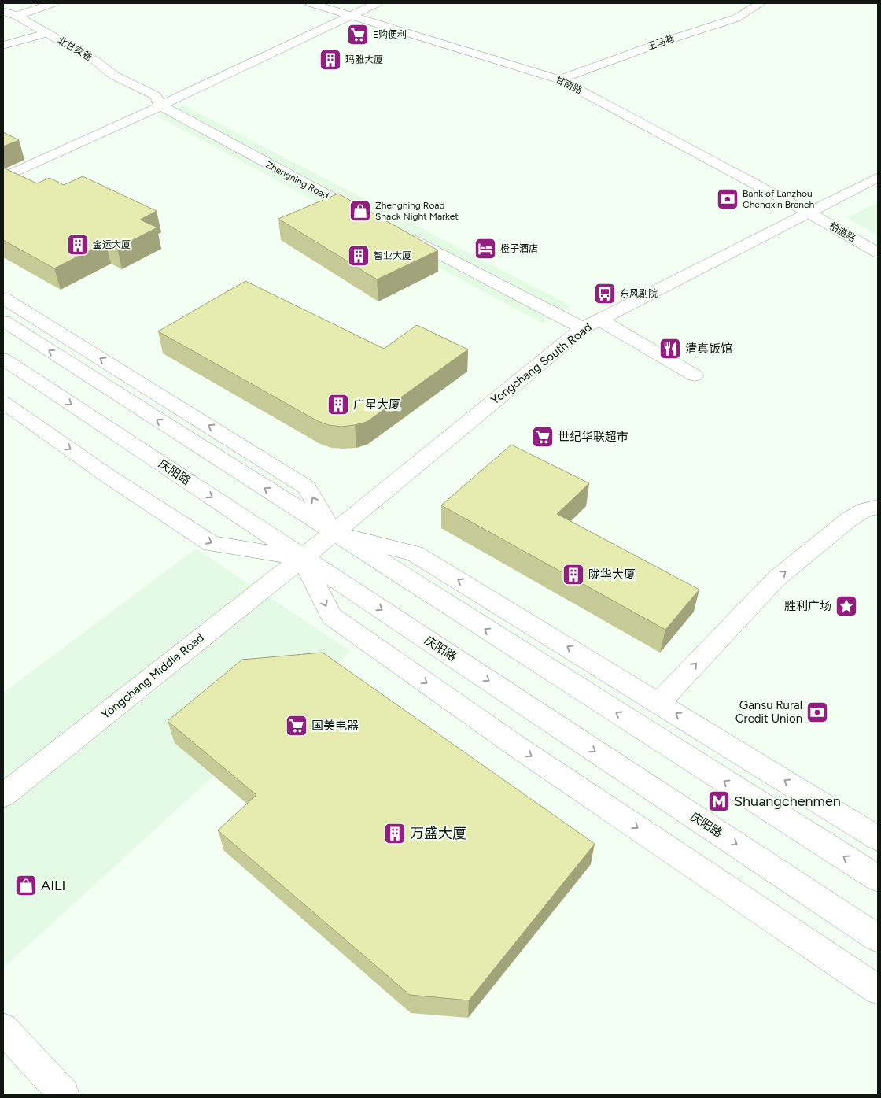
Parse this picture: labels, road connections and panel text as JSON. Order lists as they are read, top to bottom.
{
  "streets": {
    "street": [
      "王马巷",
      "北甘家巷",
      "甘南路",
      "Zhengning Road",
      "柏道路",
      "Yongchang South Road",
      "庆阳路",
      "Yongchang Middle Road"
    ]
  },
  "crossings": [
    ["王马巷", "甘南路"],
    ["北甘家巷", "Zhengning Road"],
    ["甘南路", "柏道路"],
    ["甘南路", "Yongchang South Road"],
    ["柏道路", "Yongchang South Road"],
    ["Yongchang South Road", "庆阳路"],
    ["Yongchang South Road", "Yongchang Middle Road"],
    ["庆阳路", "Yongchang Middle Road"]
  ],
  "places": {
    "supermarket": ["E购便利", "世纪华联超市", "国美电器"],
    "building": [
      "玛雅大厦",
      "金运大厦",
      "智业大厦",
      "广星大厦",
      "陇华大厦",
      "万盛大厦"
    ],
    "bank": ["Bank of Lanzhou Chengxin Branch", "Gansu Rural Credit Union"],
    "shop": ["Zhengning Road Snack Night Market", "AILI"],
    "hotel": ["橙子酒店"],
    "bus stop": ["东风剧院"],
    "restaurant": ["清真饭馆"],
    "place": ["胜利广场"],
    "metro station": ["Shuangchenmen"]
  }
}
